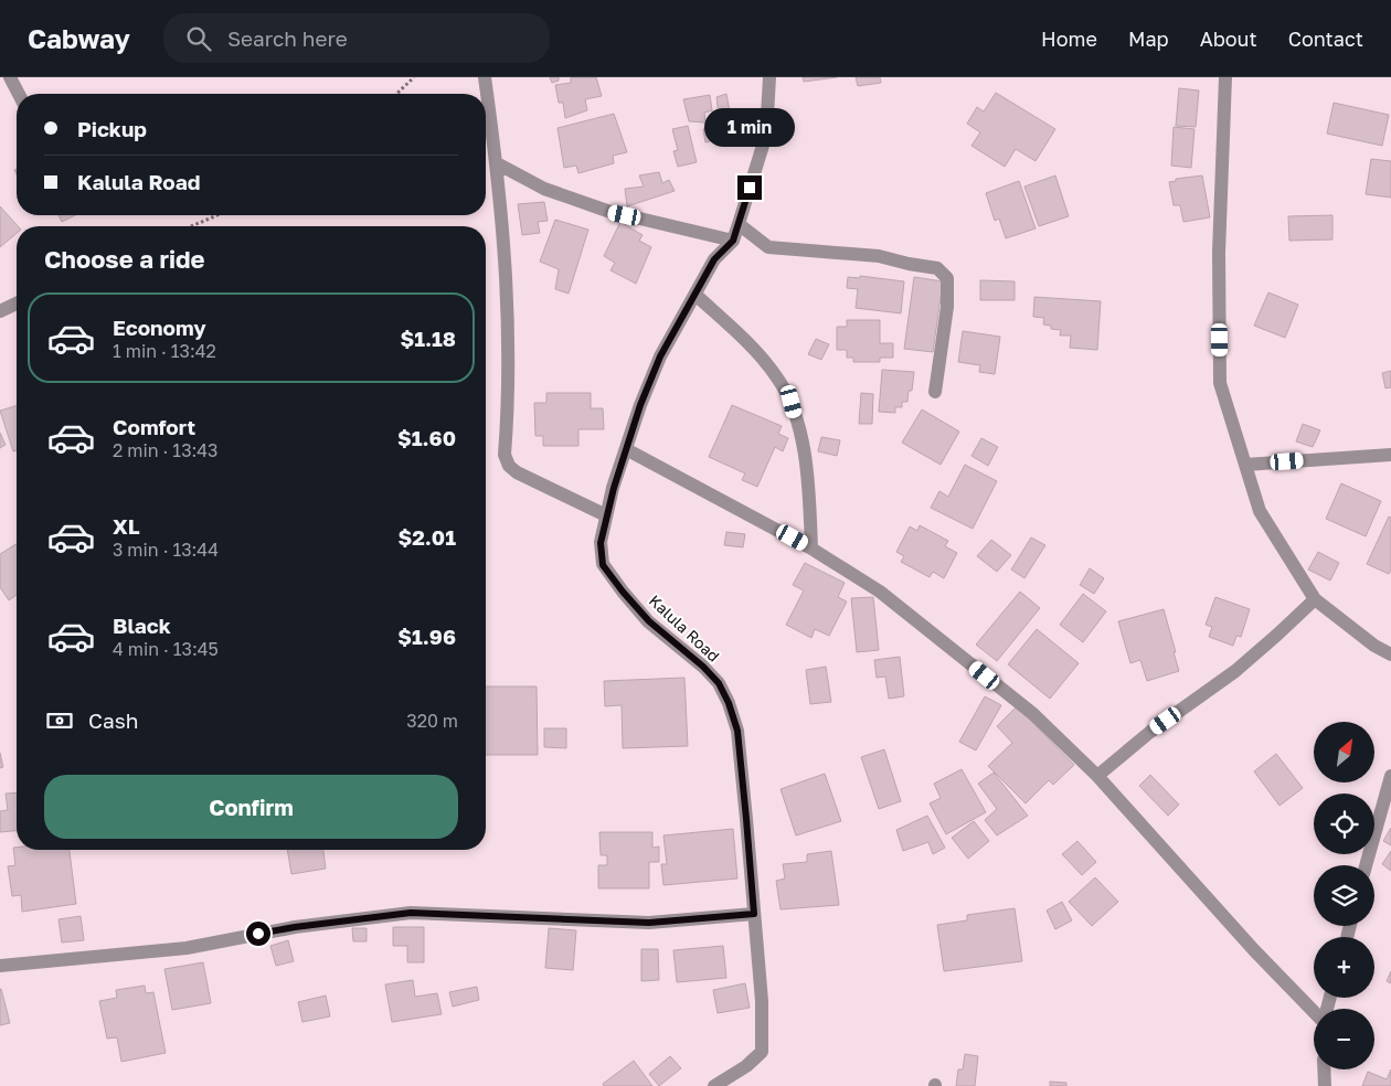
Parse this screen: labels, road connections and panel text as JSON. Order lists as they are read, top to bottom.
{
  "streets": {
    "street": ["Kalula Road"]
  },
  "north": "top right",
  "page": {
    "header": "Cabway",
    "search": "Search here",
    "nav": [
      "Home",
      "Map",
      "About",
      "Contact"
    ],
    "banner": ["Pickup", "Kalula Road"],
    "bubble": "1 min",
    "heading": "Choose a ride",
    "list": [
      {
        "name": "Economy",
        "note": "1 min · 13:42",
        "value": "$1.18"
      },
      {
        "name": "Comfort",
        "note": "2 min · 13:43",
        "value": "$1.60"
      },
      {
        "name": "XL",
        "note": "3 min · 13:44",
        "value": "$2.01"
      },
      {
        "name": "Black",
        "note": "4 min · 13:45",
        "value": "$1.96"
      }
    ],
    "pay": ["Cash", "320 m"],
    "map_buttons": ["+", "−"],
    "buttons": "Confirm"
  }
}
